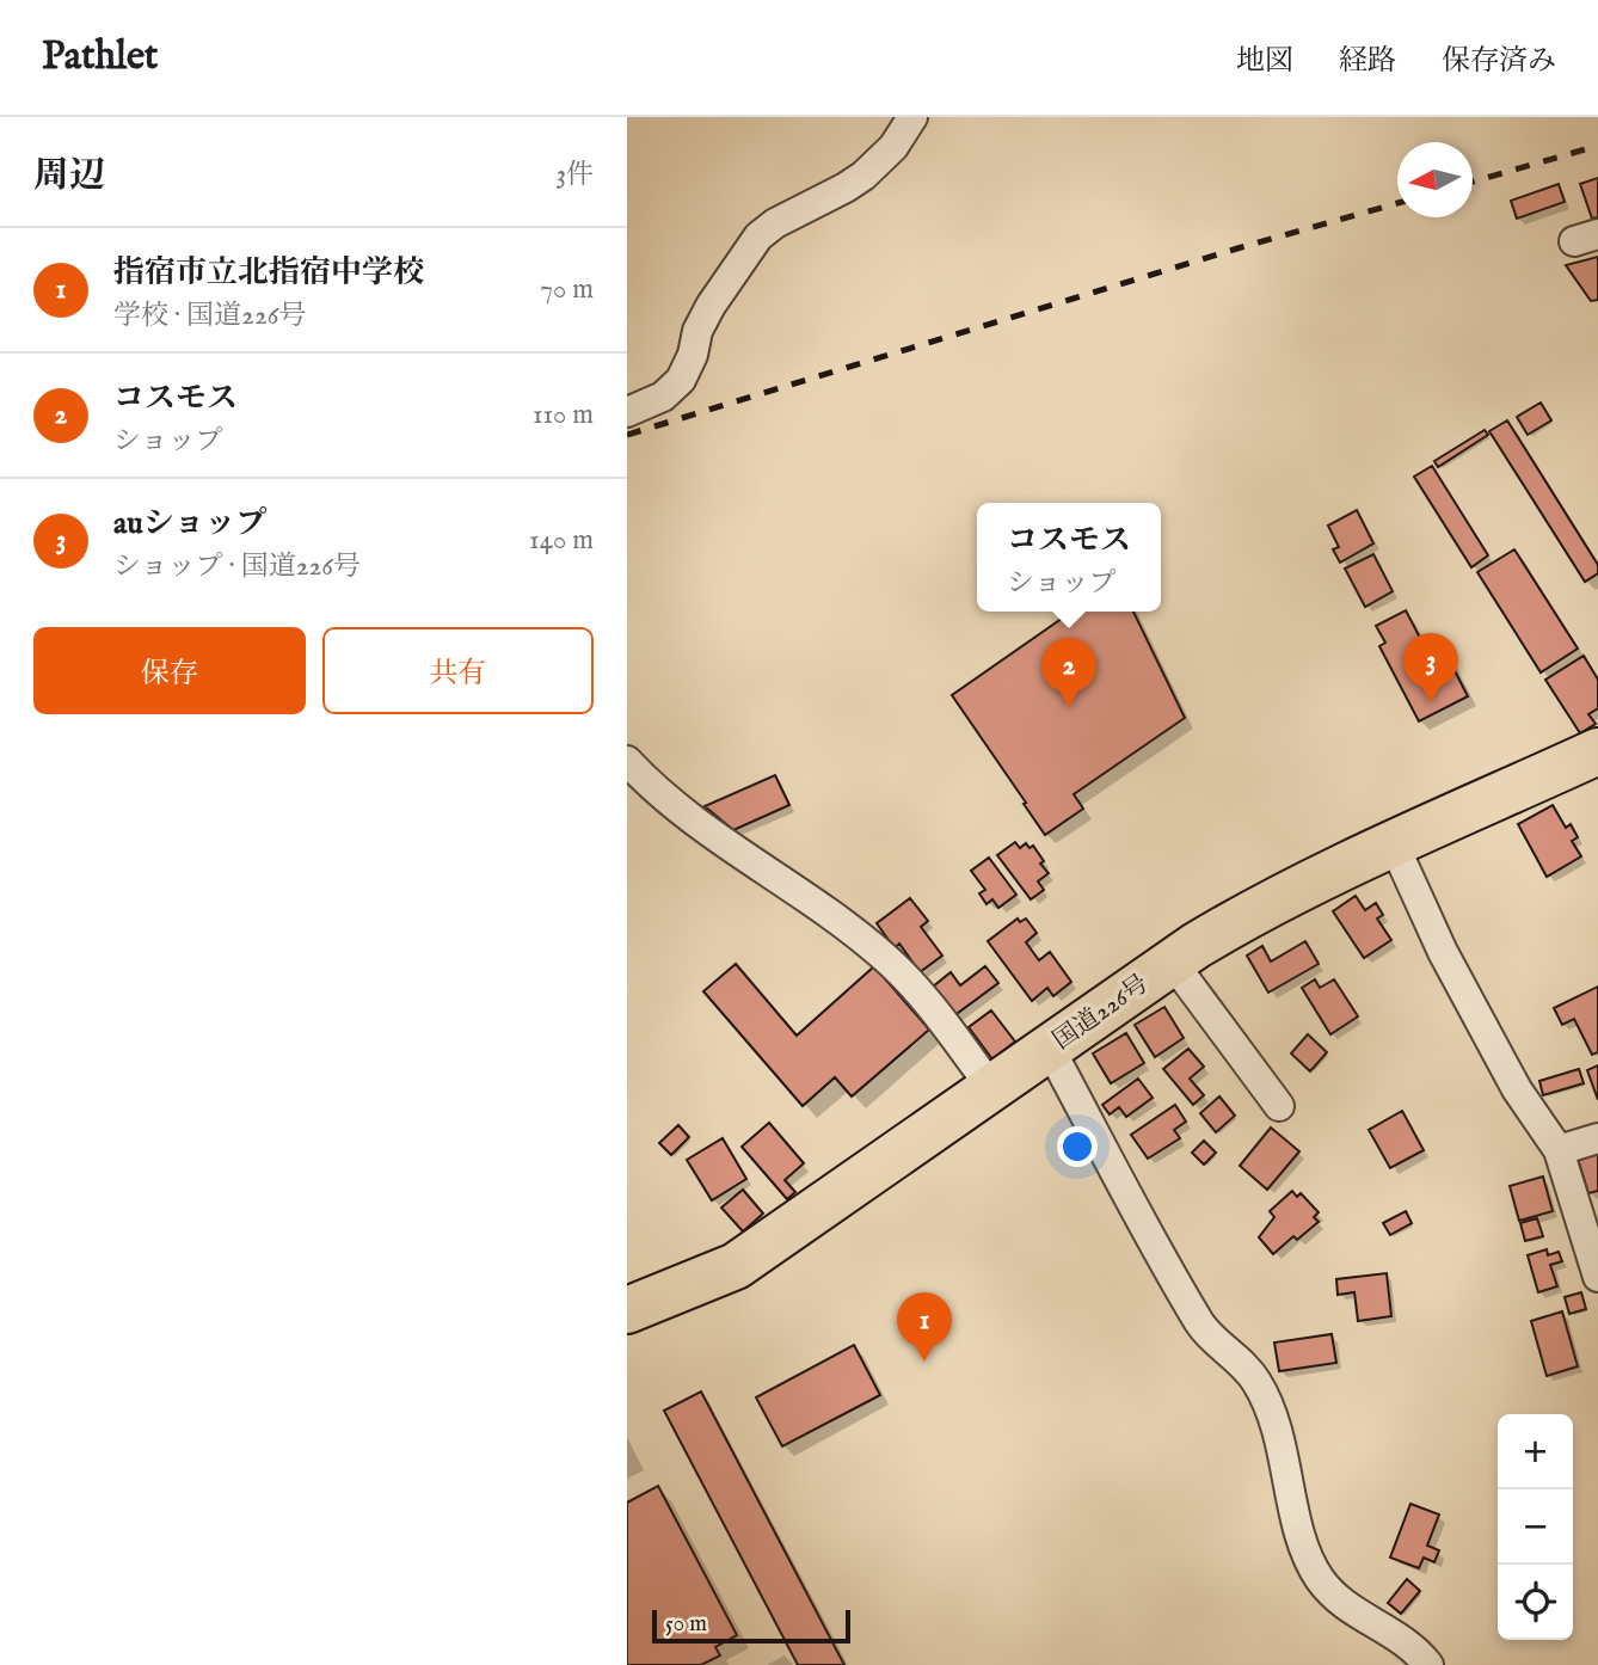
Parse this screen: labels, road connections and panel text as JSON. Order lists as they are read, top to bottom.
{
  "streets": {
    "highway": ["国道226号"]
  },
  "scale_bar": "50 m",
  "north": "left",
  "page": {
    "header": "Pathlet",
    "nav": ["地図", "経路", "保存済み"],
    "heading": ["周辺", "3件"],
    "list": [
      {
        "mark": "1",
        "name": "指宿市立北指宿中学校",
        "note": "学校 · 国道226号",
        "value": "70 m"
      },
      {
        "mark": "2",
        "name": "コスモス",
        "note": "ショップ",
        "value": "110 m"
      },
      {
        "mark": "3",
        "name": "auショップ",
        "note": "ショップ · 国道226号",
        "value": "140 m"
      }
    ],
    "popup": ["コスモス", "ショップ"],
    "buttons": ["保存", "共有"],
    "pins": ["3", "2", "1"],
    "map_buttons": ["+", "−"],
    "scale": "50 m"
  }
}
